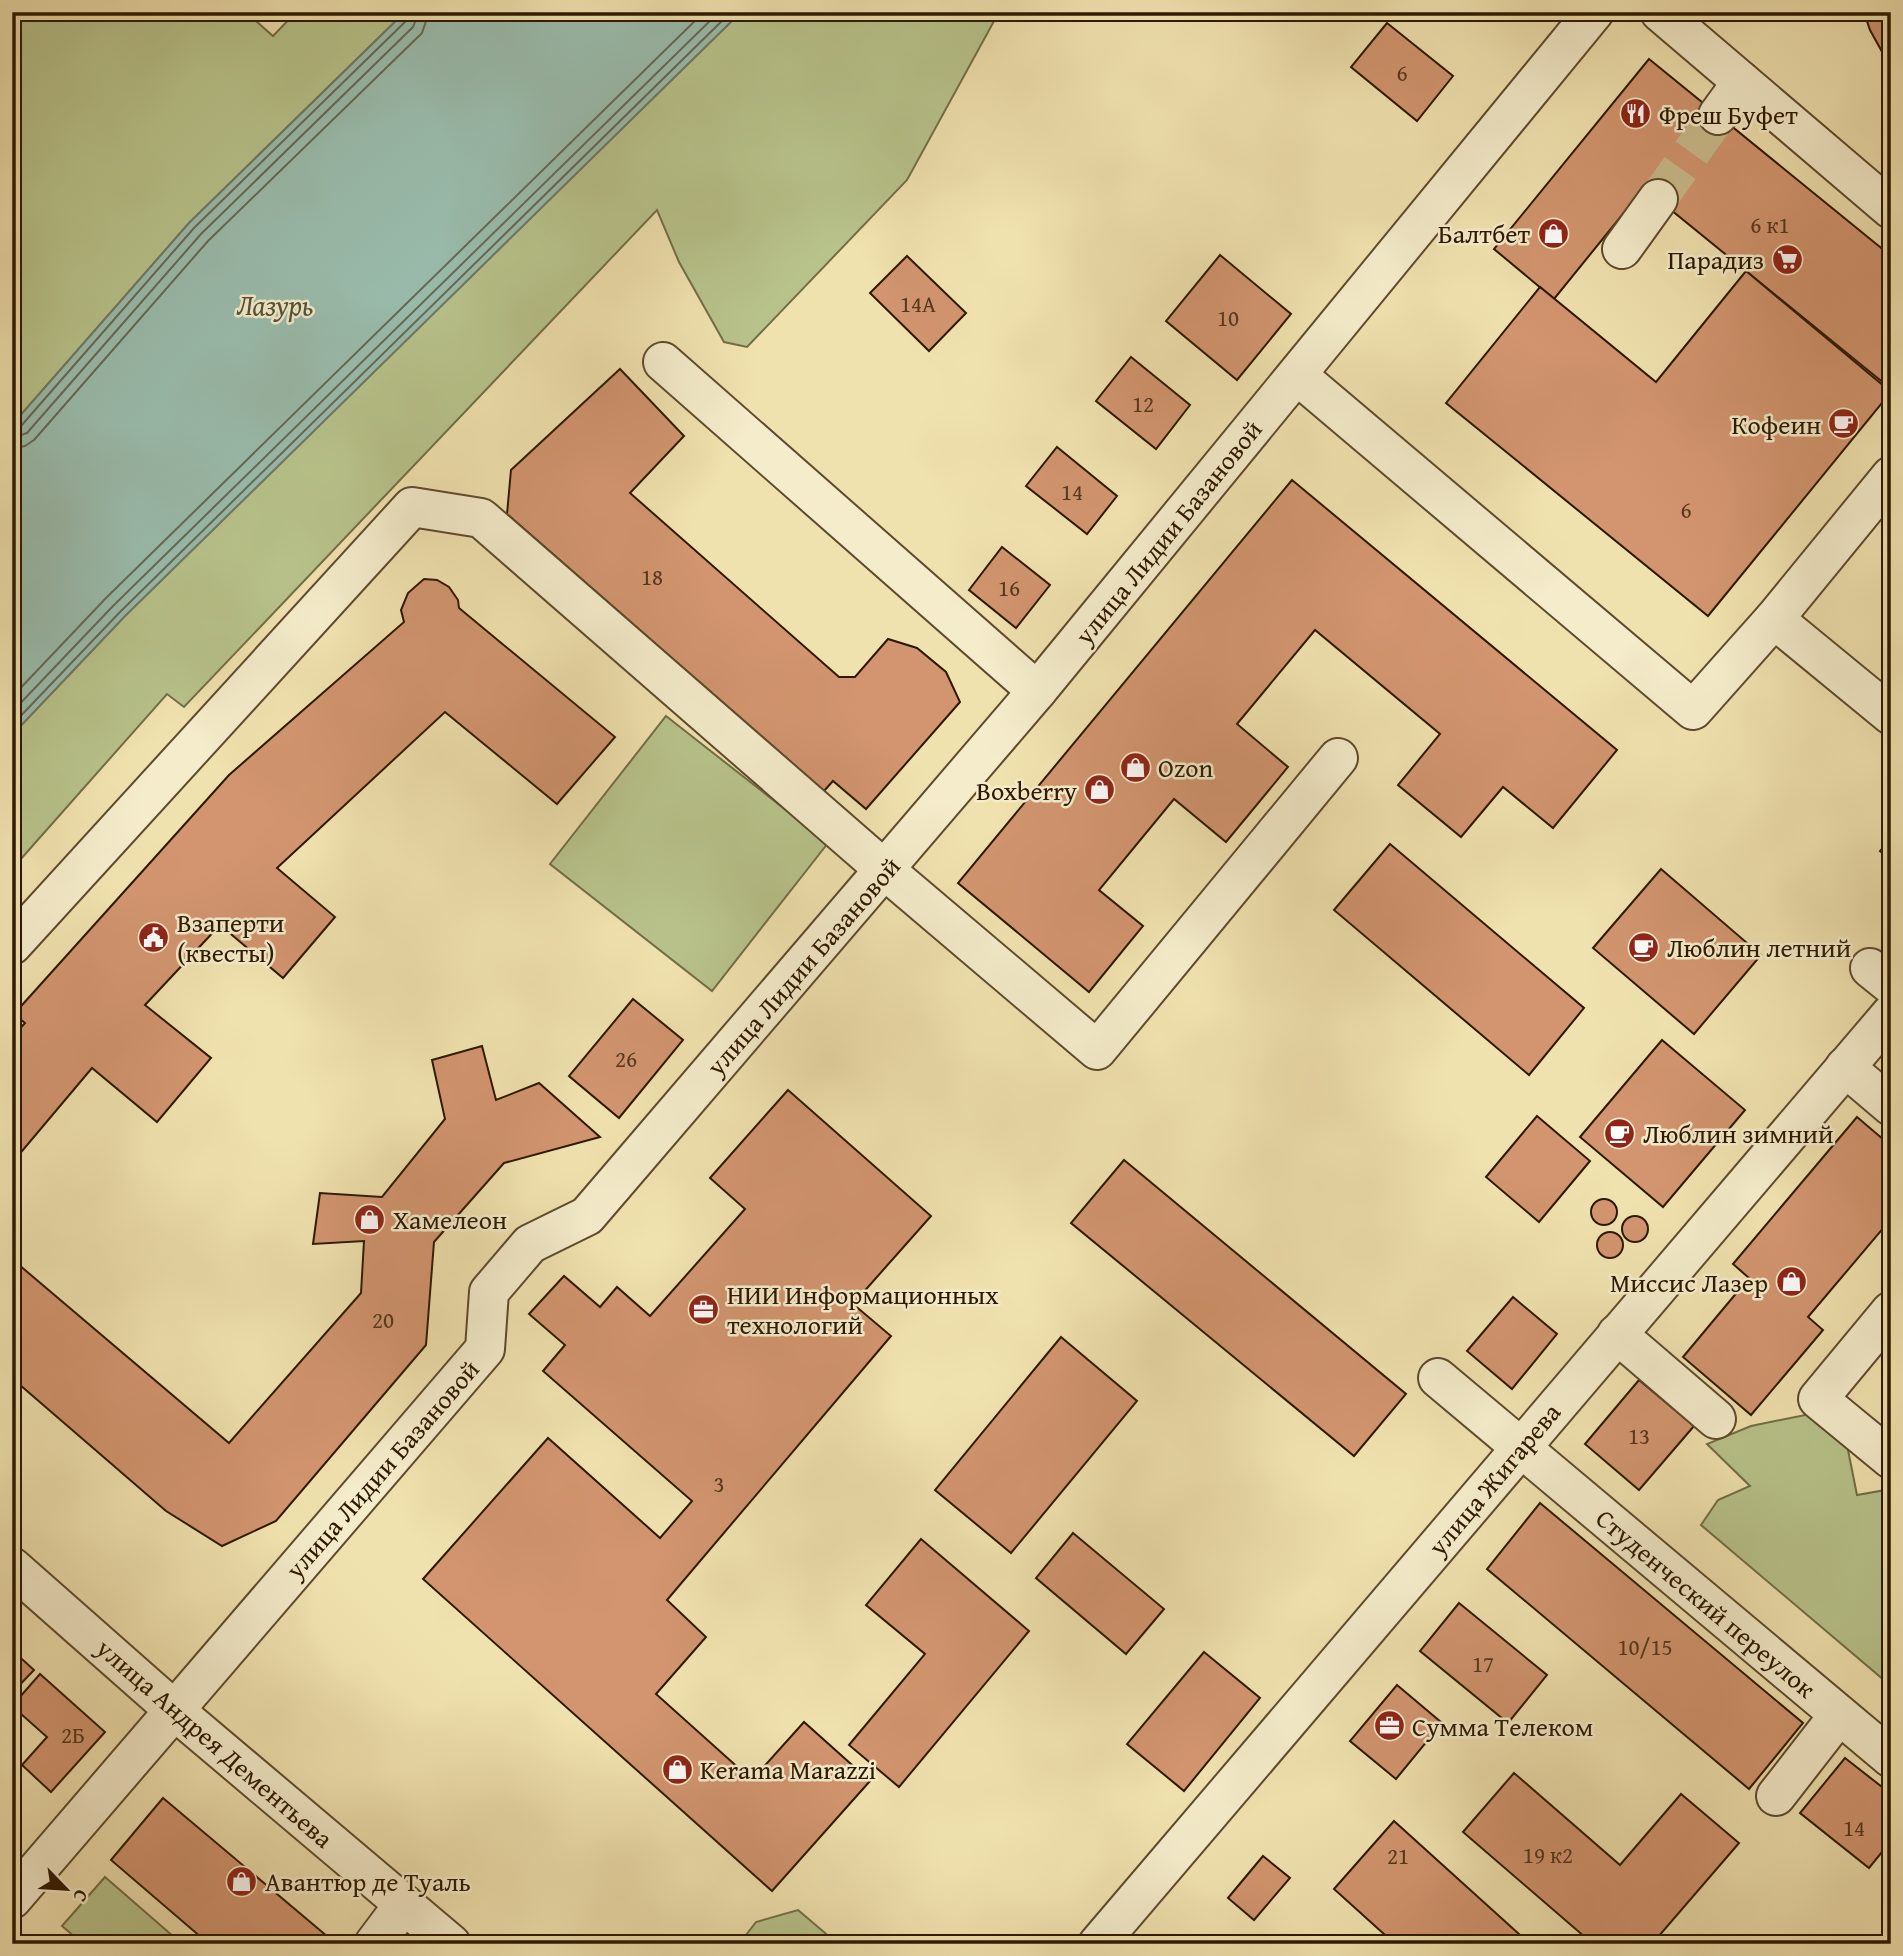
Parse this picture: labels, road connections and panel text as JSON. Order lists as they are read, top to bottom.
{
  "streets": {
    "street": [
      "улица Лидии Базановой",
      "улица Жигарева",
      "Студенческий переулок",
      "улица Андрея Дементьева"
    ]
  },
  "crossings": [
    ["улица Лидии Базановой", "улица Андрея Дементьева"],
    ["улица Жигарева", "Студенческий переулок"]
  ],
  "water": ["Лазурь"],
  "places": {
    "restaurant": ["Фреш Буфет"],
    "shop": [
      "Балтбет",
      "Ozon",
      "Boxberry",
      "Хамелеон",
      "Миссис Лазер",
      "Kerama Marazzi",
      "Авантюр де Туаль"
    ],
    "supermarket": ["Парадиз"],
    "cafe": ["Кофеин", "Люблин летний", "Люблин зимний"],
    "public building": ["Взаперти (квесты)"],
    "office": ["НИИ Информационных технологий", "Сумма Телеком"]
  },
  "house_numbers": [
    "6",
    "6 к1",
    "14А",
    "10",
    "12",
    "14",
    "6",
    "18",
    "16",
    "26",
    "20",
    "13",
    "3",
    "10/15",
    "17",
    "2Б",
    "14",
    "19 к2",
    "21"
  ],
  "north": "bottom right"
}
